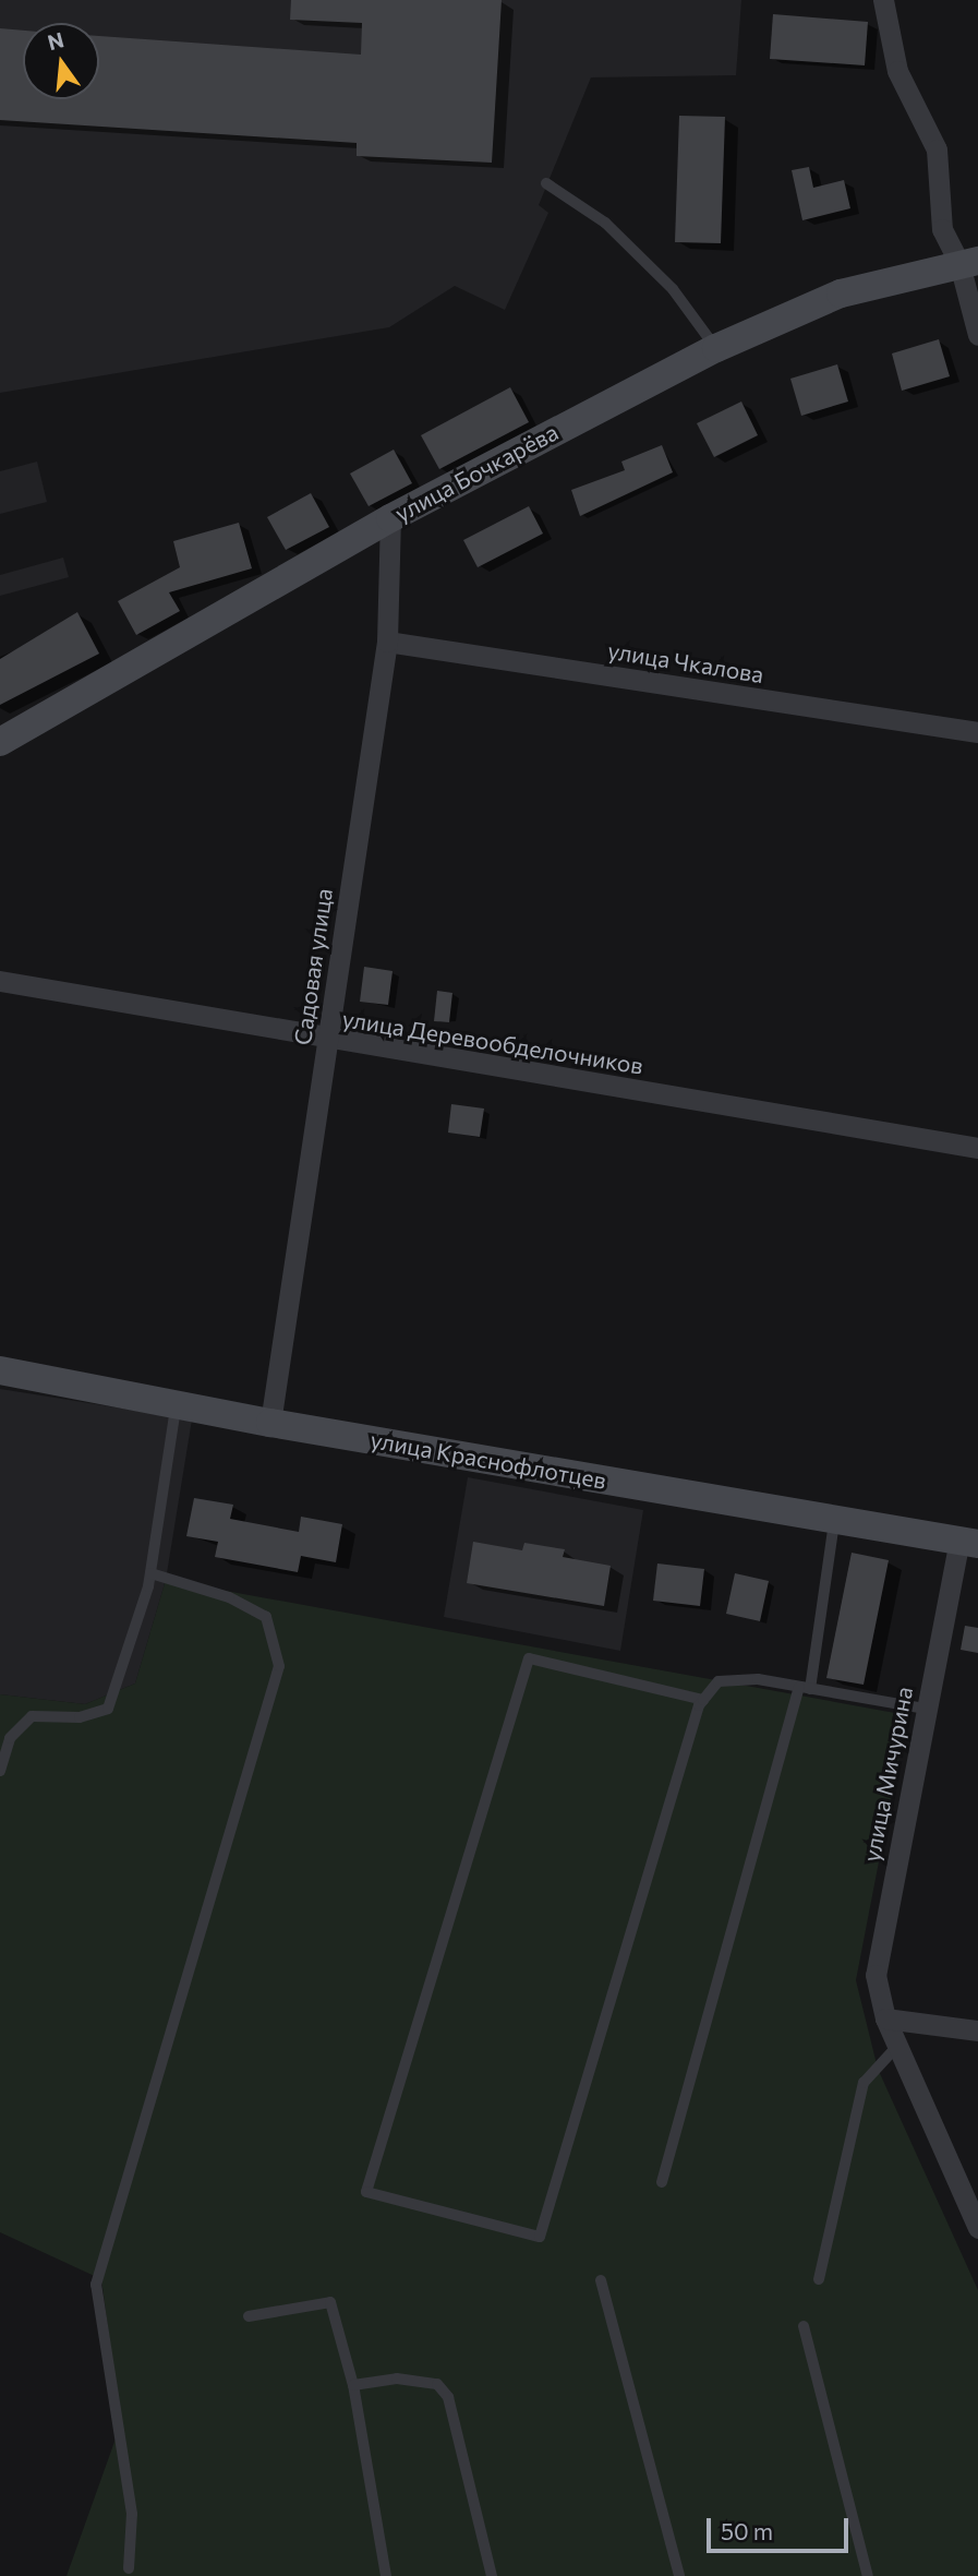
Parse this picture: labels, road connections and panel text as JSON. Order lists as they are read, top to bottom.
{
  "streets": {
    "street": [
      "улица Бочкарёва",
      "улица Чкалова",
      "Садовая улица",
      "улица Деревообделочников",
      "улица Краснофлотцев",
      "улица Мичурина"
    ]
  },
  "crossings": [
    ["улица Бочкарёва", "Садовая улица"],
    ["улица Чкалова", "Садовая улица"],
    ["Садовая улица", "улица Деревообделочников"],
    ["Садовая улица", "улица Краснофлотцев"],
    ["улица Краснофлотцев", "улица Мичурина"]
  ],
  "scale_bar": "50 m",
  "north": "top"
}
